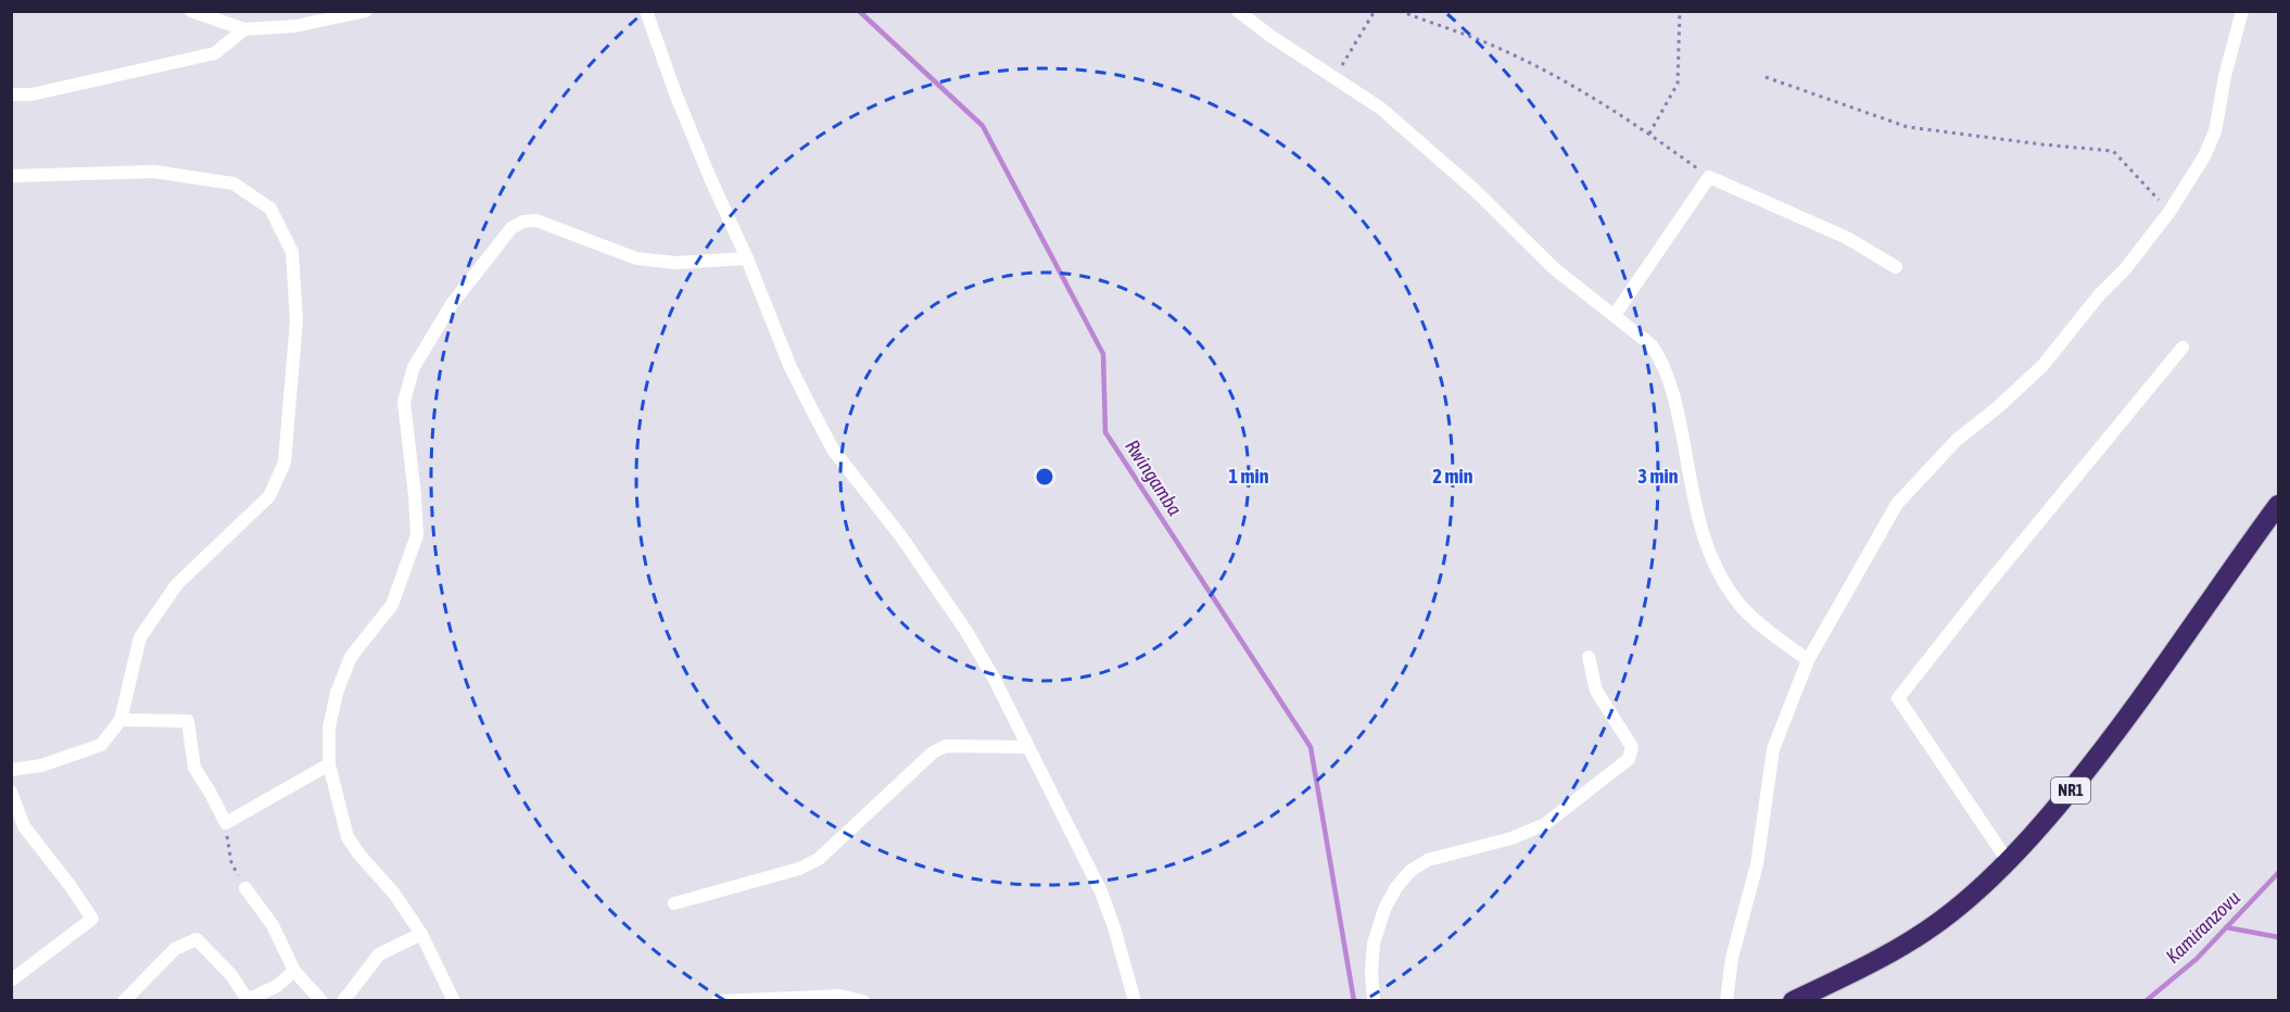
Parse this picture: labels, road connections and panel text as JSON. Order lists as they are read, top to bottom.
{
  "streets": {
    "highway": ["NR1"]
  },
  "water": ["Rwingamba", "Kamiranzovu"],
  "rings": ["1 min", "2 min", "3 min"]
}
